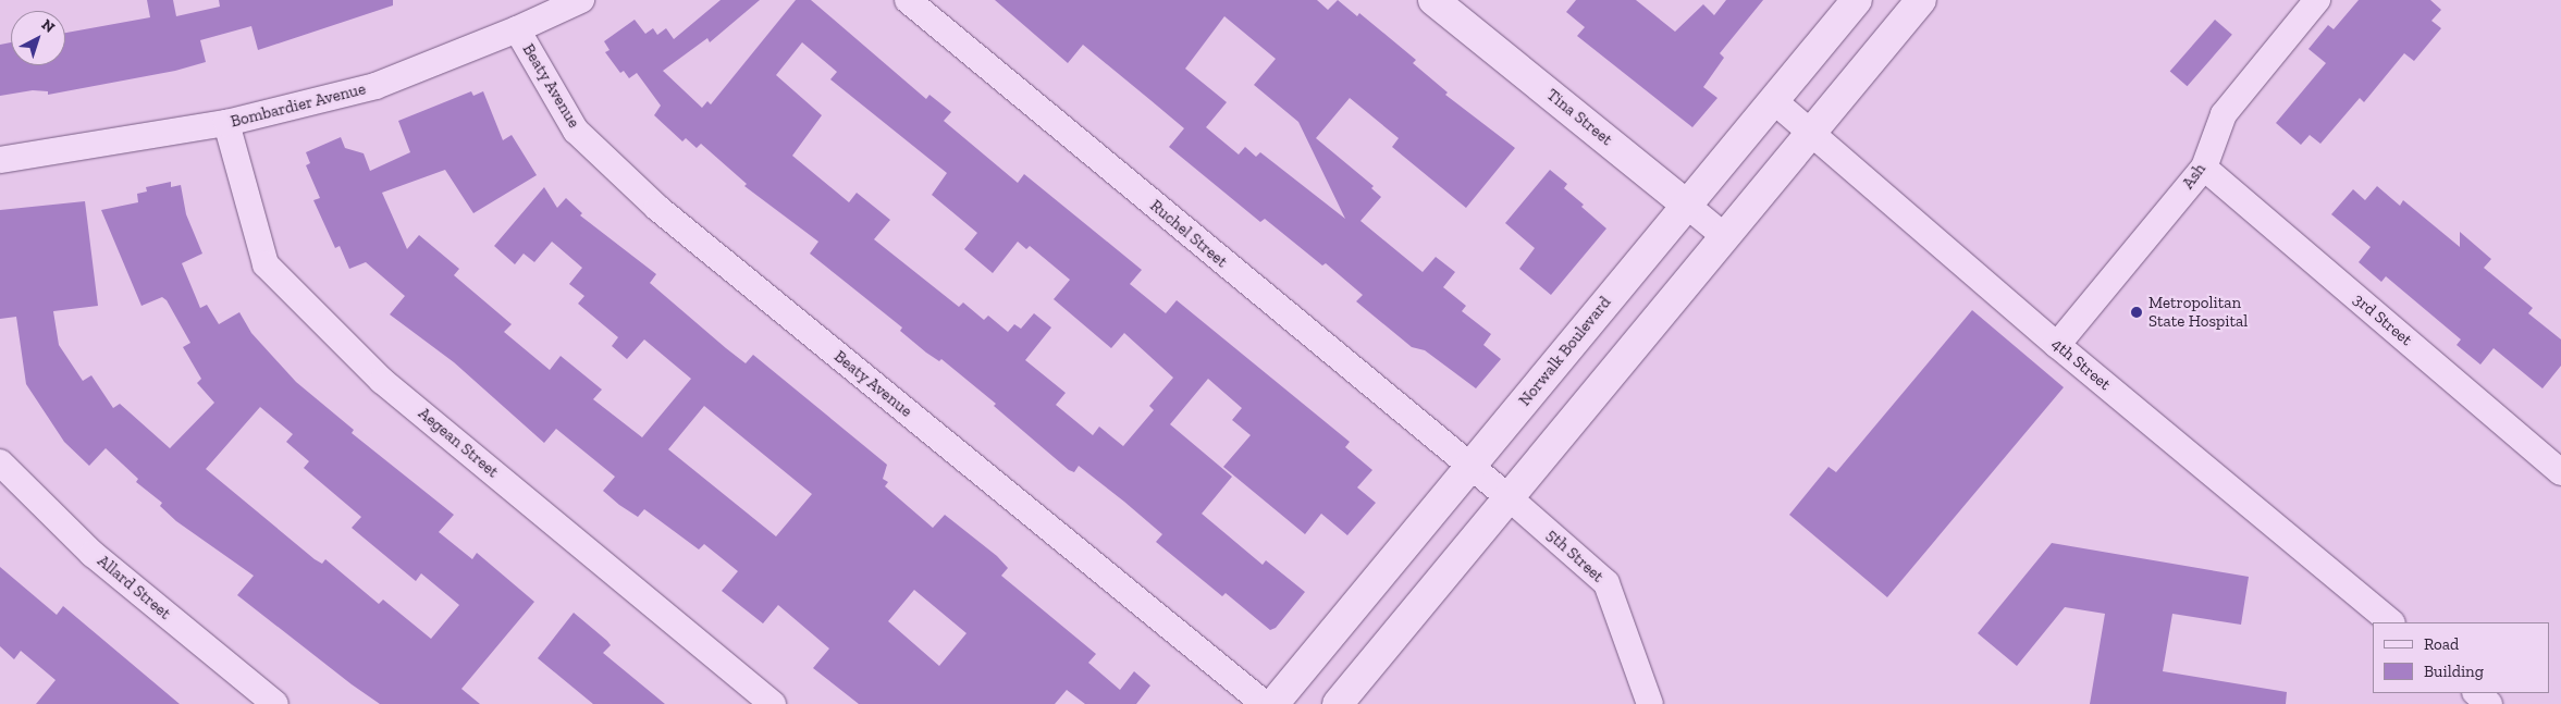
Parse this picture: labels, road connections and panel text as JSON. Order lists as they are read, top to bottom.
{
  "streets": {
    "main road": ["Tina Street", "Norwalk Boulevard"],
    "street": [
      "Beaty Avenue",
      "Bombardier Avenue",
      "Ash",
      "Ruchel Street",
      "3rd Street",
      "4th Street",
      "Aegean Street",
      "5th Street",
      "Allard Street"
    ]
  },
  "crossings": [
    ["Beaty Avenue", "Bombardier Avenue"],
    ["Bombardier Avenue", "Aegean Street"],
    ["Tina Street", "Norwalk Boulevard"],
    ["Ash", "3rd Street"],
    ["Ash", "4th Street"],
    ["Ruchel Street", "Norwalk Boulevard"],
    ["Ruchel Street", "5th Street"],
    ["Norwalk Boulevard", "4th Street"],
    ["Norwalk Boulevard", "5th Street"]
  ],
  "places": ["Metropolitan State Hospital"],
  "legend": ["Road", "Building"],
  "north": "top right"
}
